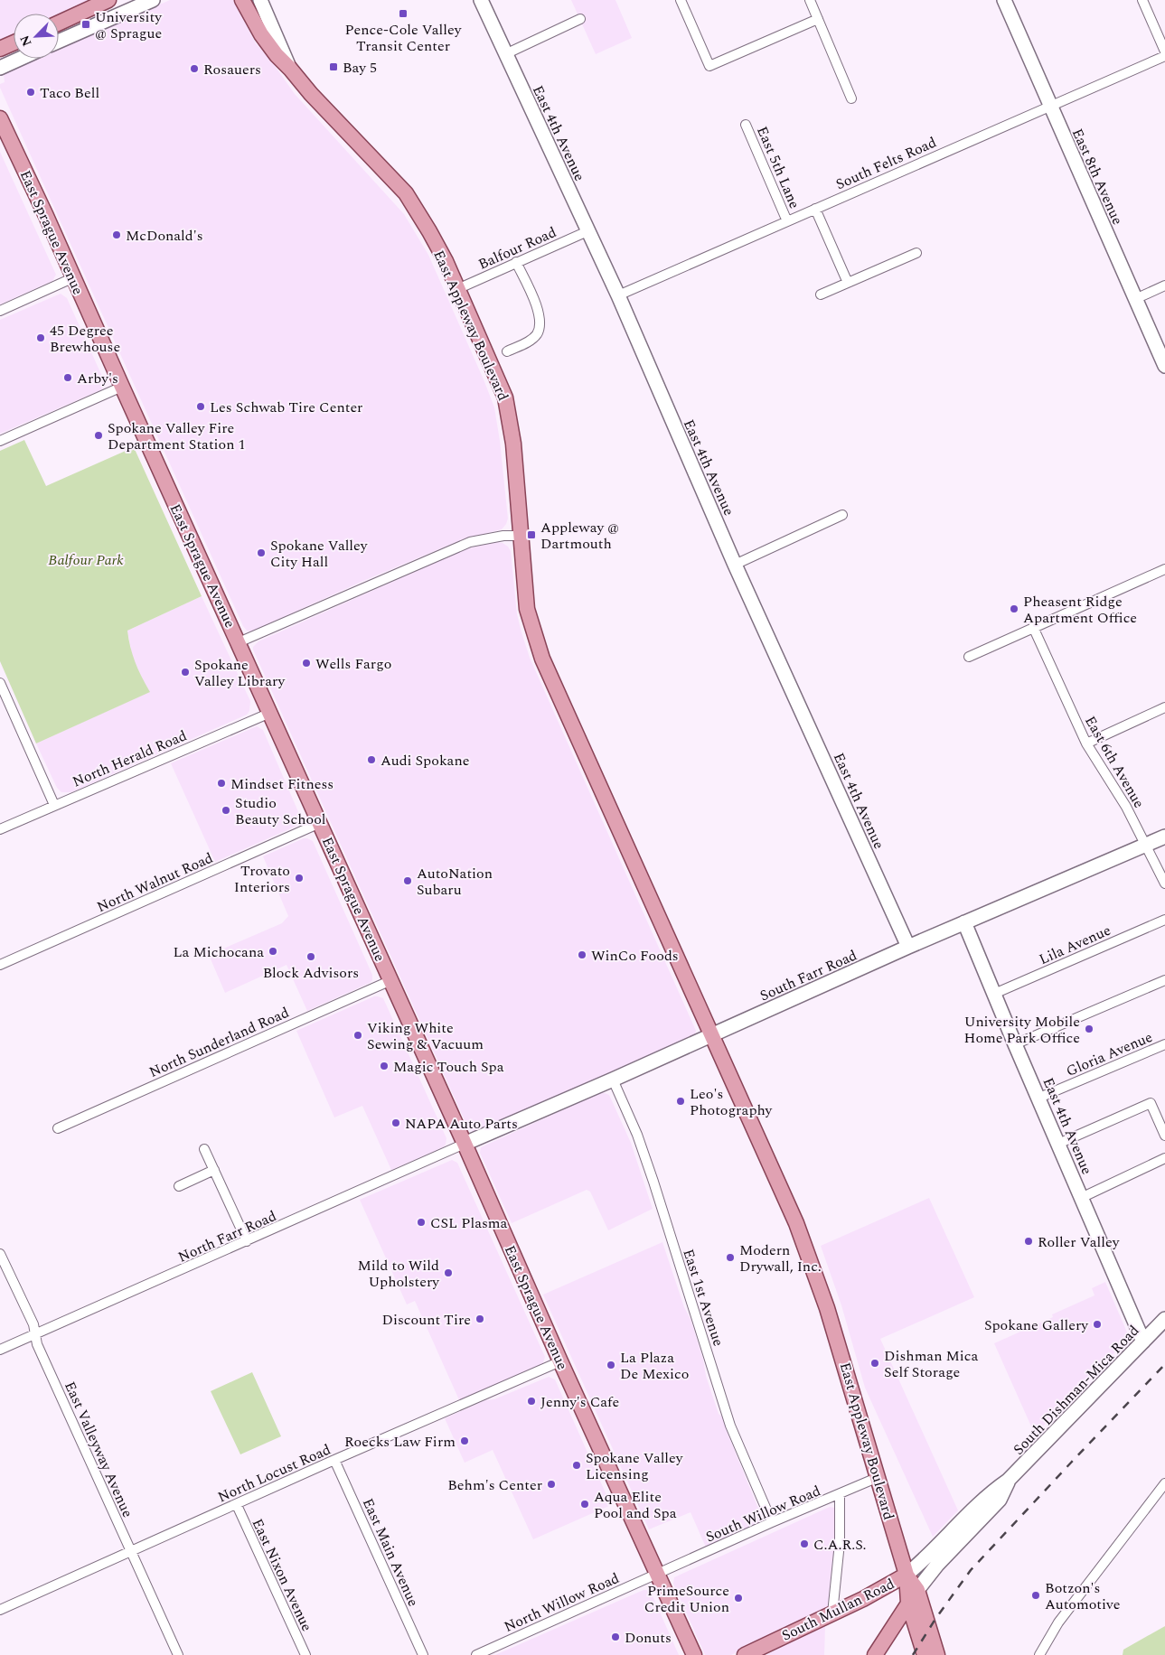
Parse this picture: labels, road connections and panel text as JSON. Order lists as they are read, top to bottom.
{
  "streets": {
    "main road": ["East Sprague Avenue", "East Appleway Boulevard", "South Mullan Road"],
    "street": [
      "East 4th Avenue",
      "South Felts Road",
      "East 5th Lane",
      "East 8th Avenue",
      "Balfour Road",
      "North Herald Road",
      "East 6th Avenue",
      "North Walnut Road",
      "Lila Avenue",
      "South Farr Road",
      "North Sunderland Road",
      "Gloria Avenue",
      "North Farr Road",
      "East 1st Avenue",
      "South Dishman-Mica Road",
      "East Valleyway Avenue",
      "North Locust Road",
      "South Willow Road",
      "East Main Avenue",
      "East Nixon Avenue",
      "North Willow Road"
    ]
  },
  "crossings": [
    ["East 4th Avenue", "South Felts Road"],
    ["East 4th Avenue", "Balfour Road"],
    ["East 4th Avenue", "Lila Avenue"],
    ["East 4th Avenue", "South Farr Road"],
    ["East 4th Avenue", "Gloria Avenue"],
    ["East 4th Avenue", "South Dishman-Mica Road"],
    ["South Felts Road", "East 5th Lane"],
    ["South Felts Road", "East 8th Avenue"],
    ["East Sprague Avenue", "North Herald Road"],
    ["East Sprague Avenue", "North Walnut Road"],
    ["East Sprague Avenue", "South Farr Road"],
    ["East Sprague Avenue", "North Sunderland Road"],
    ["East Sprague Avenue", "North Farr Road"],
    ["East Sprague Avenue", "North Locust Road"],
    ["East Sprague Avenue", "South Willow Road"],
    ["East Sprague Avenue", "North Willow Road"],
    ["Balfour Road", "East Appleway Boulevard"],
    ["East Appleway Boulevard", "South Farr Road"],
    ["East Appleway Boulevard", "South Dishman-Mica Road"],
    ["East Appleway Boulevard", "South Willow Road"],
    ["East Appleway Boulevard", "South Mullan Road"],
    ["East 6th Avenue", "South Farr Road"],
    ["South Farr Road", "North Farr Road"],
    ["South Farr Road", "East 1st Avenue"],
    ["North Farr Road", "East Valleyway Avenue"],
    ["East 1st Avenue", "South Willow Road"],
    ["South Dishman-Mica Road", "South Mullan Road"],
    ["East Valleyway Avenue", "North Locust Road"],
    ["North Locust Road", "East Main Avenue"],
    ["North Locust Road", "East Nixon Avenue"],
    ["South Willow Road", "North Willow Road"]
  ],
  "parks": ["Balfour Park"],
  "places": {
    "transit": [
      "Pence-Cole Valley Transit Center",
      "University @ Sprague",
      "Bay 5",
      "Appleway @ Dartmouth"
    ],
    "other": [
      "Rosauers",
      "Taco Bell",
      "McDonald's",
      "45 Degree Brewhouse",
      "Arby's",
      "Les Schwab Tire Center",
      "Spokane Valley Fire Department Station 1",
      "Spokane Valley City Hall",
      "Pheasent Ridge Apartment Office",
      "Wells Fargo",
      "Spokane Valley Library",
      "Audi Spokane",
      "Mindset Fitness",
      "Studio Beauty School",
      "Trovato Interiors",
      "AutoNation Subaru",
      "La Michocana",
      "WinCo Foods",
      "Block Advisors",
      "University Mobile Home Park Office",
      "Viking White Sewing & Vacuum",
      "Magic Touch Spa",
      "Leo's Photography",
      "NAPA Auto Parts",
      "CSL Plasma",
      "Roller Valley",
      "Modern Drywall, Inc.",
      "Mild to Wild Upholstery",
      "Discount Tire",
      "Spokane Gallery",
      "Dishman Mica Self Storage",
      "La Plaza De Mexico",
      "Jenny's Cafe",
      "Roecks Law Firm",
      "Spokane Valley Licensing",
      "Behm's Center",
      "Aqua Elite Pool and Spa",
      "C.A.R.S.",
      "Botzon's Automotive",
      "PrimeSource Credit Union",
      "Donuts"
    ]
  },
  "north": "bottom left"
}
